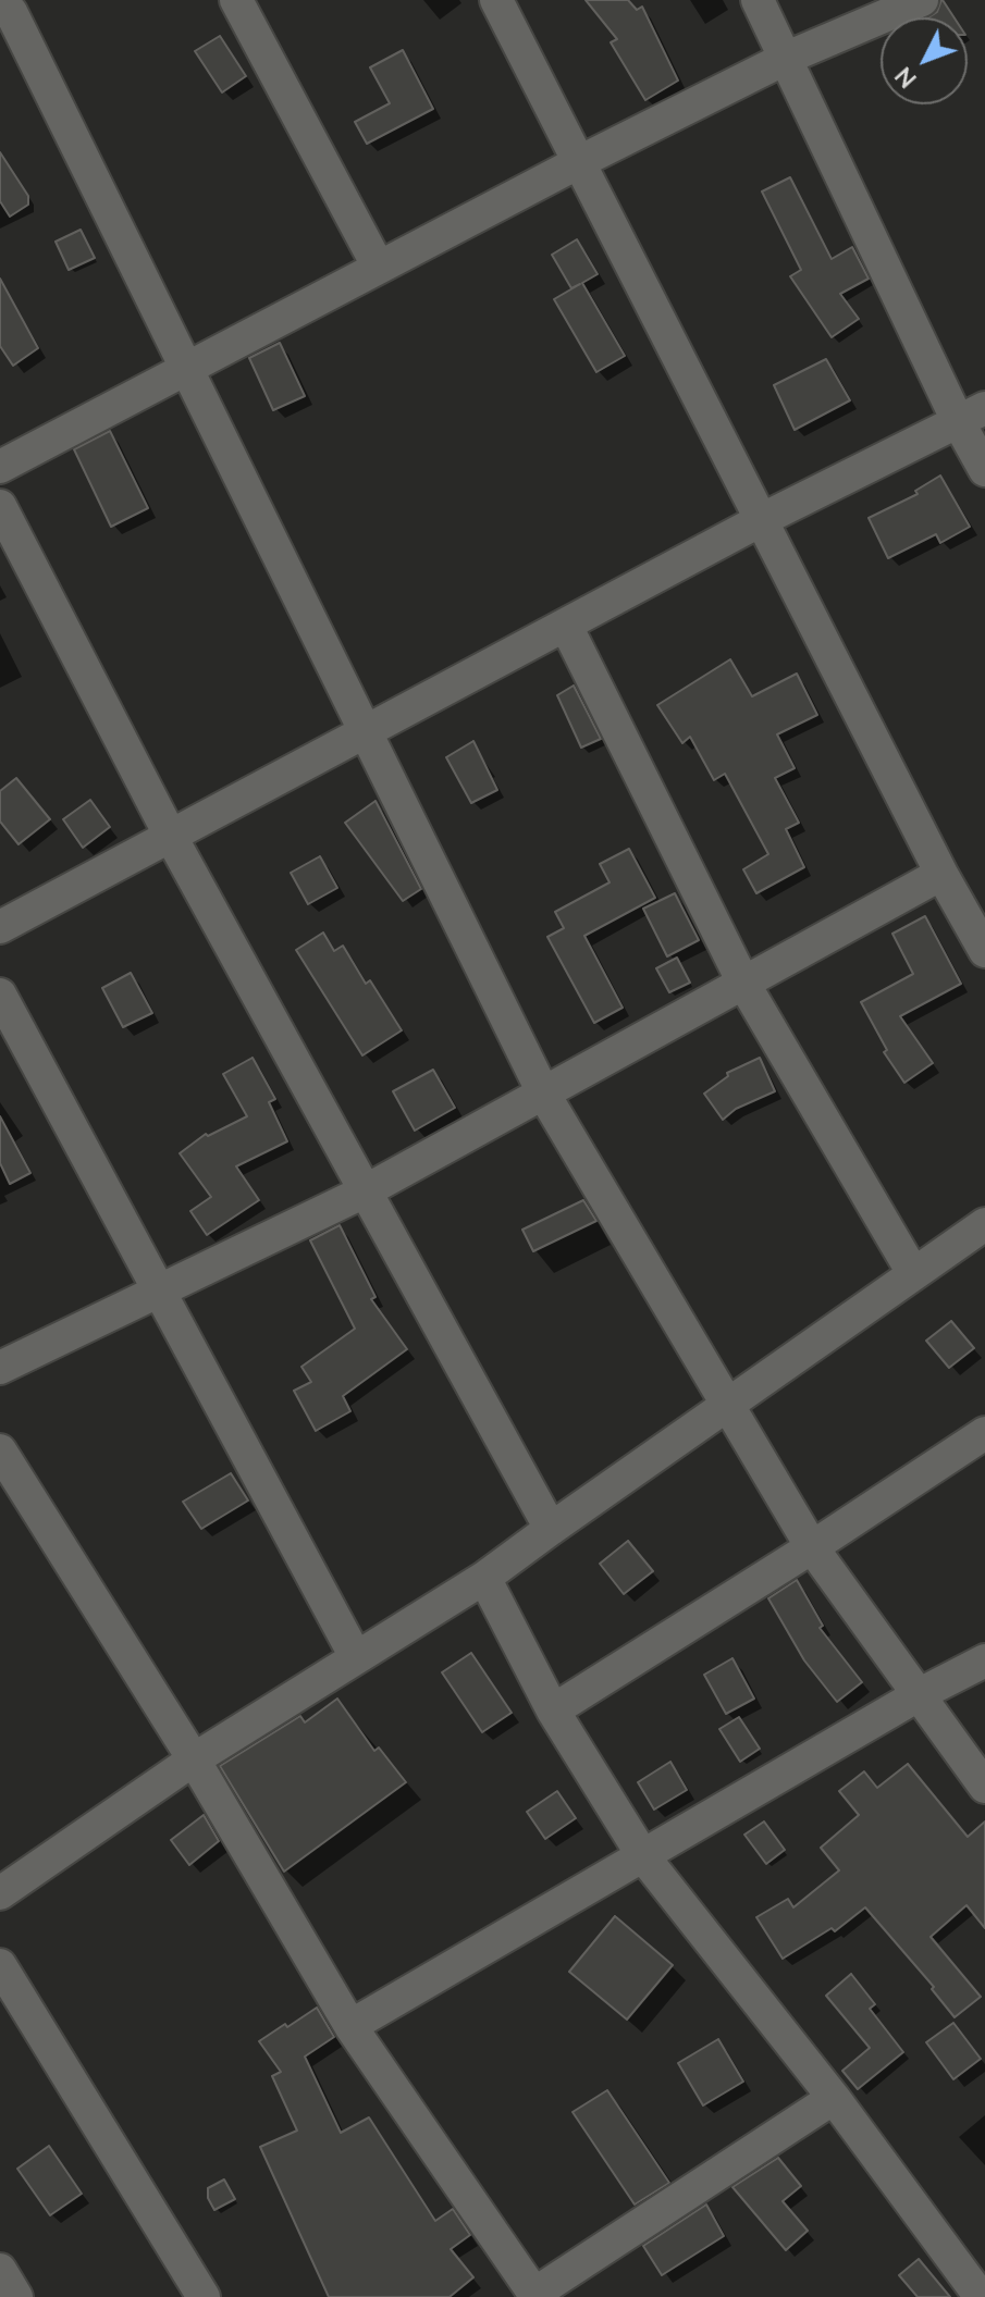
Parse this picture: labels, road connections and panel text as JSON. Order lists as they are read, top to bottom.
{
  "north": "bottom left"
}
